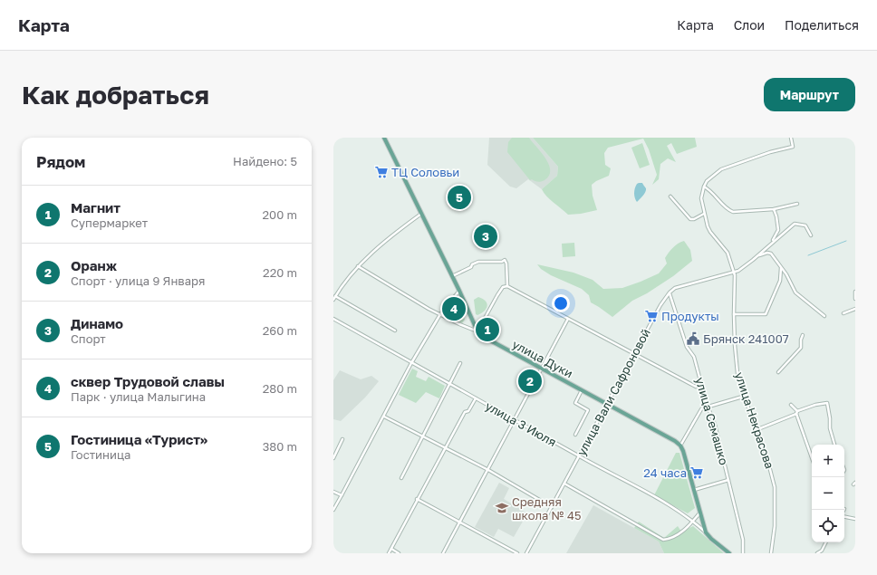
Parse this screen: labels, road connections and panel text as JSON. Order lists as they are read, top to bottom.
{
  "streets": {
    "main road": ["улица Дуки"],
    "street": [
      "улица Вали Сафроновой",
      "улица Некрасова",
      "улица Семашко",
      "улица 3 Июля"
    ]
  },
  "crossings": [
    ["улица Дуки", "улица Вали Сафроновой"],
    ["улица Вали Сафроновой", "улица Семашко"],
    ["улица Вали Сафроновой", "улица 3 Июля"]
  ],
  "places": {
    "supermarket": ["ТЦ Соловьи", "Продукты", "24 часа"],
    "public building": ["Брянск 241007"],
    "school or university": ["Средняя школа № 45"]
  },
  "page": {
    "header": "Карта",
    "nav": ["Карта", "Слои", "Поделиться"],
    "buttons": "Маршрут",
    "title": "Как добраться",
    "heading": ["Рядом", "Найдено: 5"],
    "pins": [
      "5",
      "3",
      "4",
      "1",
      "2"
    ],
    "list": [
      {
        "mark": "1",
        "name": "Магнит",
        "note": "Супермаркет",
        "value": "200 m"
      },
      {
        "mark": "2",
        "name": "Оранж",
        "note": "Спорт · улица 9 Января",
        "value": "220 m"
      },
      {
        "mark": "3",
        "name": "Динамо",
        "note": "Спорт",
        "value": "260 m"
      },
      {
        "mark": "4",
        "name": "сквер Трудовой славы",
        "note": "Парк · улица Малыгина",
        "value": "280 m"
      },
      {
        "mark": "5",
        "name": "Гостиница «Турист»",
        "note": "Гостиница",
        "value": "380 m"
      }
    ],
    "map_buttons": ["+", "−"]
  }
}
